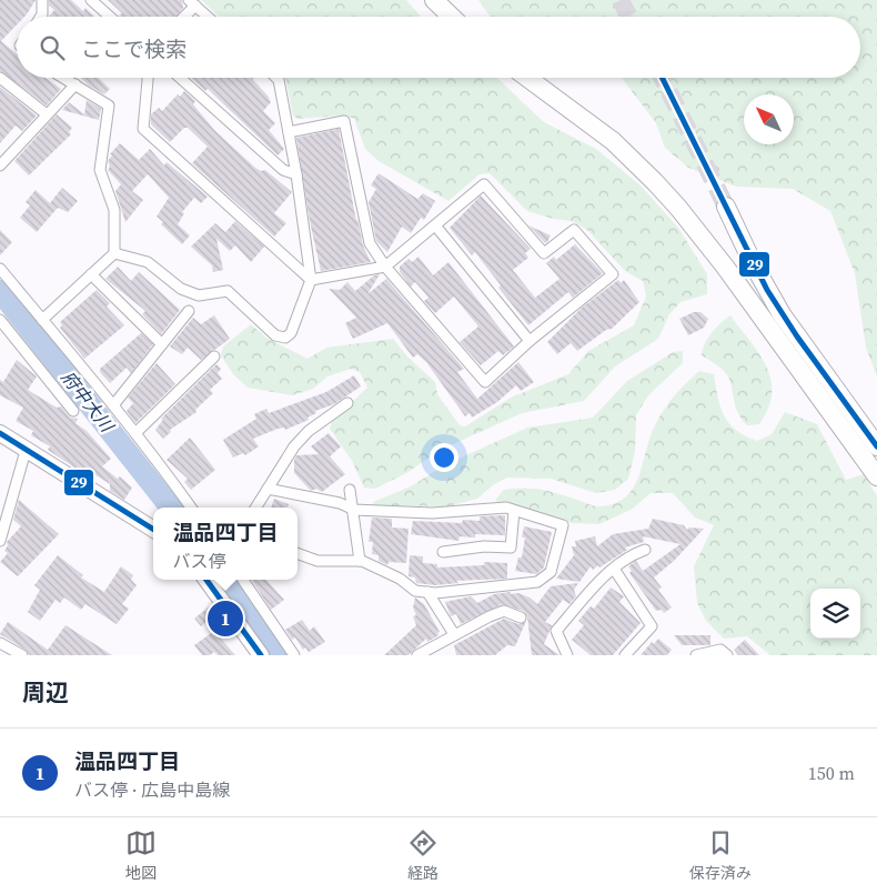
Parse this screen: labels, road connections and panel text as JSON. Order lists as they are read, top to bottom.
{
  "water": ["府中大川"],
  "lines": ["transit line 29"],
  "north": "top left",
  "page": {
    "search": "ここで検索",
    "popup": ["温品四丁目", "バス停"],
    "pins": "1",
    "heading": "周辺",
    "list": [
      {
        "mark": "1",
        "name": "温品四丁目",
        "note": "バス停 · 広島中島線",
        "value": "150 m"
      }
    ],
    "nav": ["地図", "経路", "保存済み"]
  }
}
